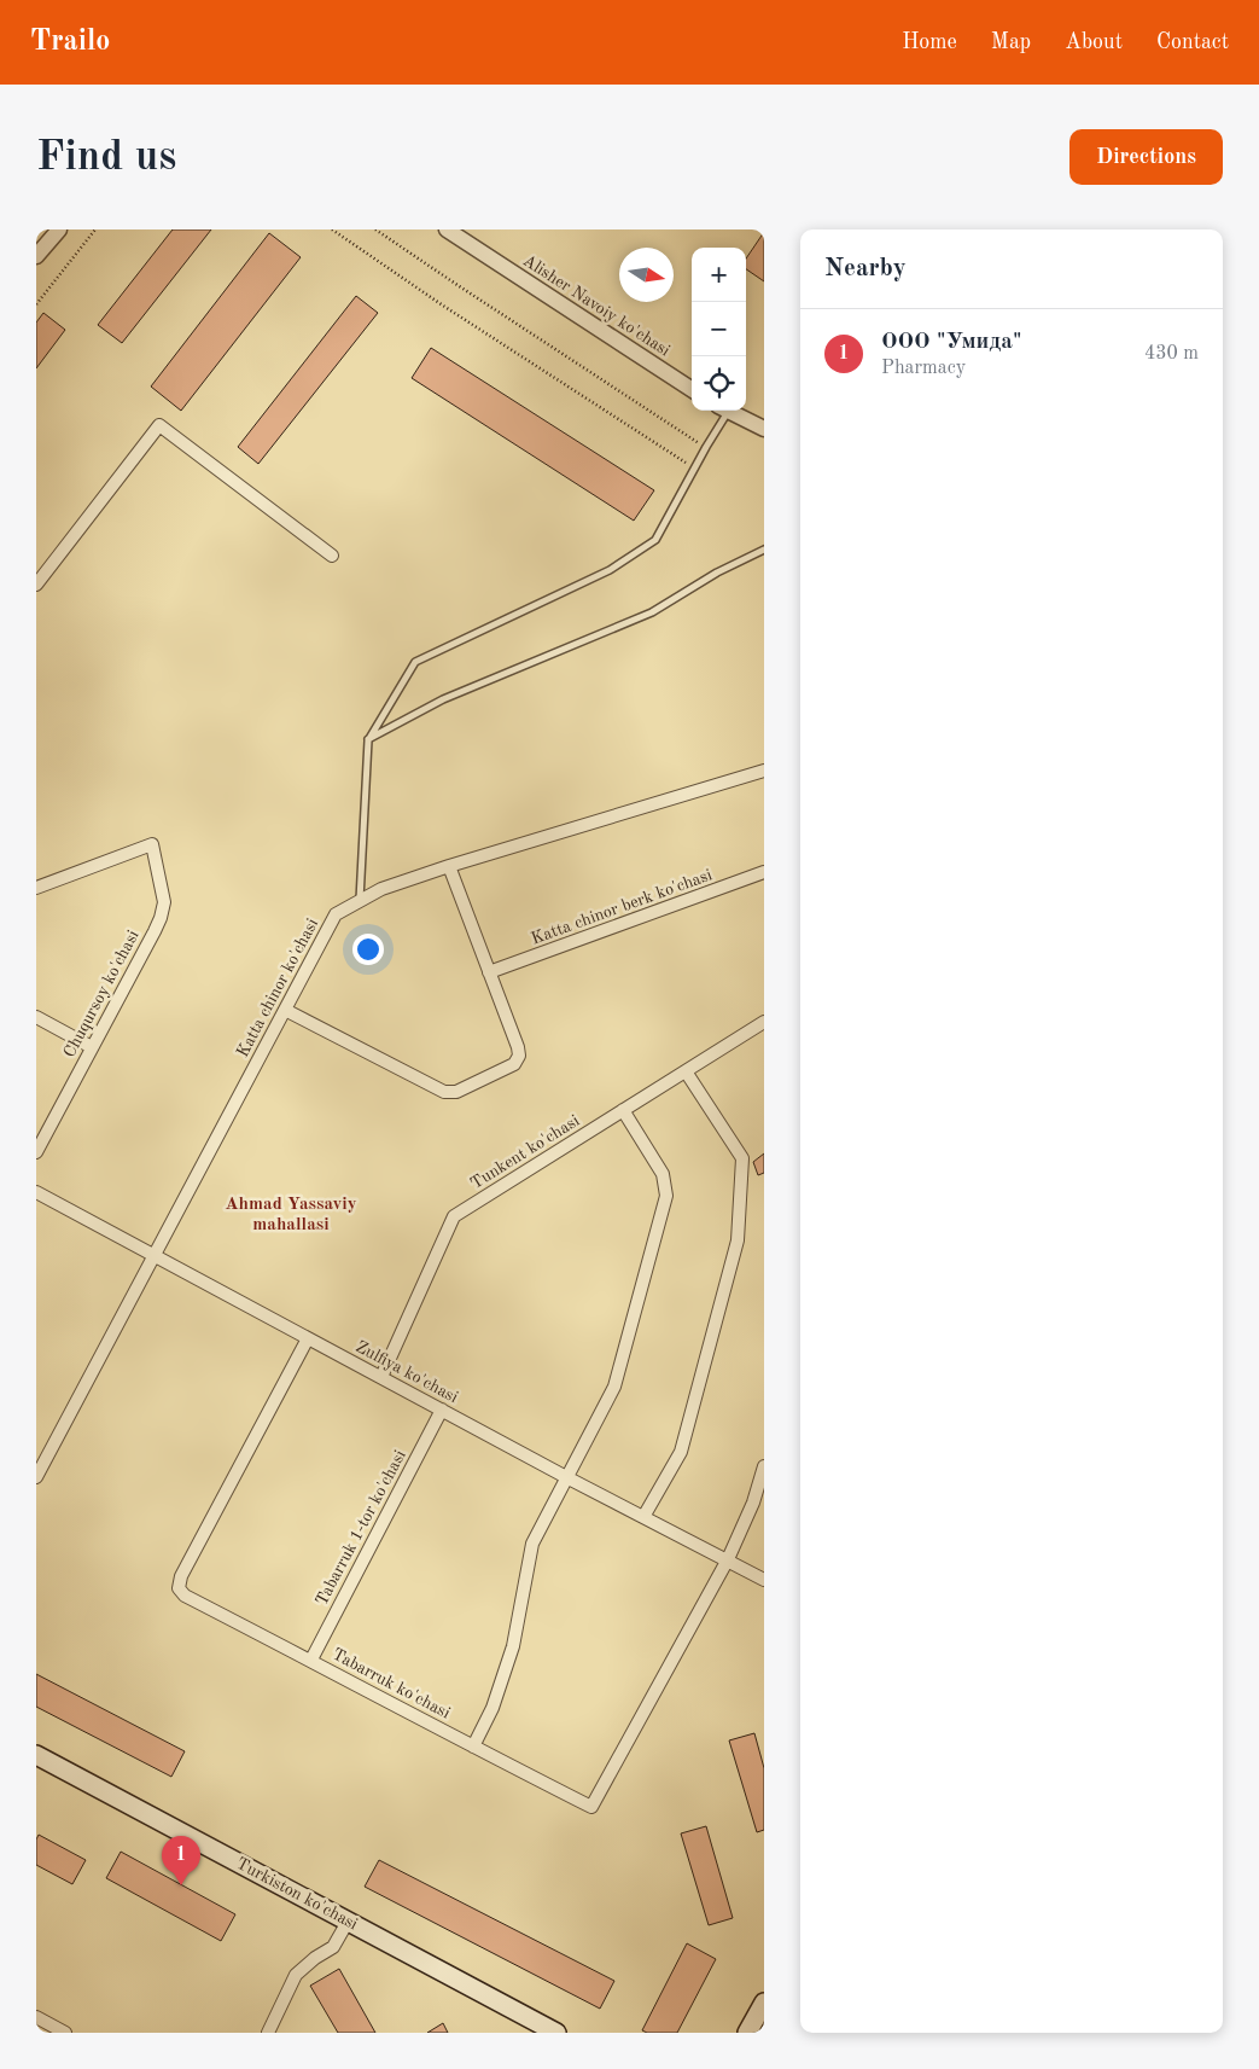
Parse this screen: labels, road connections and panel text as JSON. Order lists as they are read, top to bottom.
{
  "streets": {
    "main road": ["Turkiston ko'chasi"],
    "street": [
      "Alisher Navoiy ko'chasi",
      "Katta chinor berk ko'chasi",
      "Katta chinor ko'chasi",
      "Chuqursoy ko'chasi",
      "Tunkent ko'chasi",
      "Zulfiya ko'chasi",
      "Tabarruk 1-tor ko'chasi",
      "Tabarruk ko'chasi"
    ]
  },
  "crossings": [
    ["Katta chinor ko'chasi", "Zulfiya ko'chasi"],
    ["Tunkent ko'chasi", "Zulfiya ko'chasi"],
    ["Zulfiya ko'chasi", "Tabarruk 1-tor ko'chasi"],
    ["Zulfiya ko'chasi", "Tabarruk ko'chasi"],
    ["Tabarruk 1-tor ko'chasi", "Tabarruk ko'chasi"]
  ],
  "districts": ["Ahmad Yassaviy mahallasi"],
  "north": "right",
  "page": {
    "header": "Trailo",
    "nav": [
      "Home",
      "Map",
      "About",
      "Contact"
    ],
    "buttons": "Directions",
    "title": "Find us",
    "heading": "Nearby",
    "map_buttons": ["+", "−"],
    "list": [
      {
        "mark": "1",
        "name": "ООО \"Умида\"",
        "note": "Pharmacy",
        "value": "430 m"
      }
    ],
    "pins": "1"
  }
}
